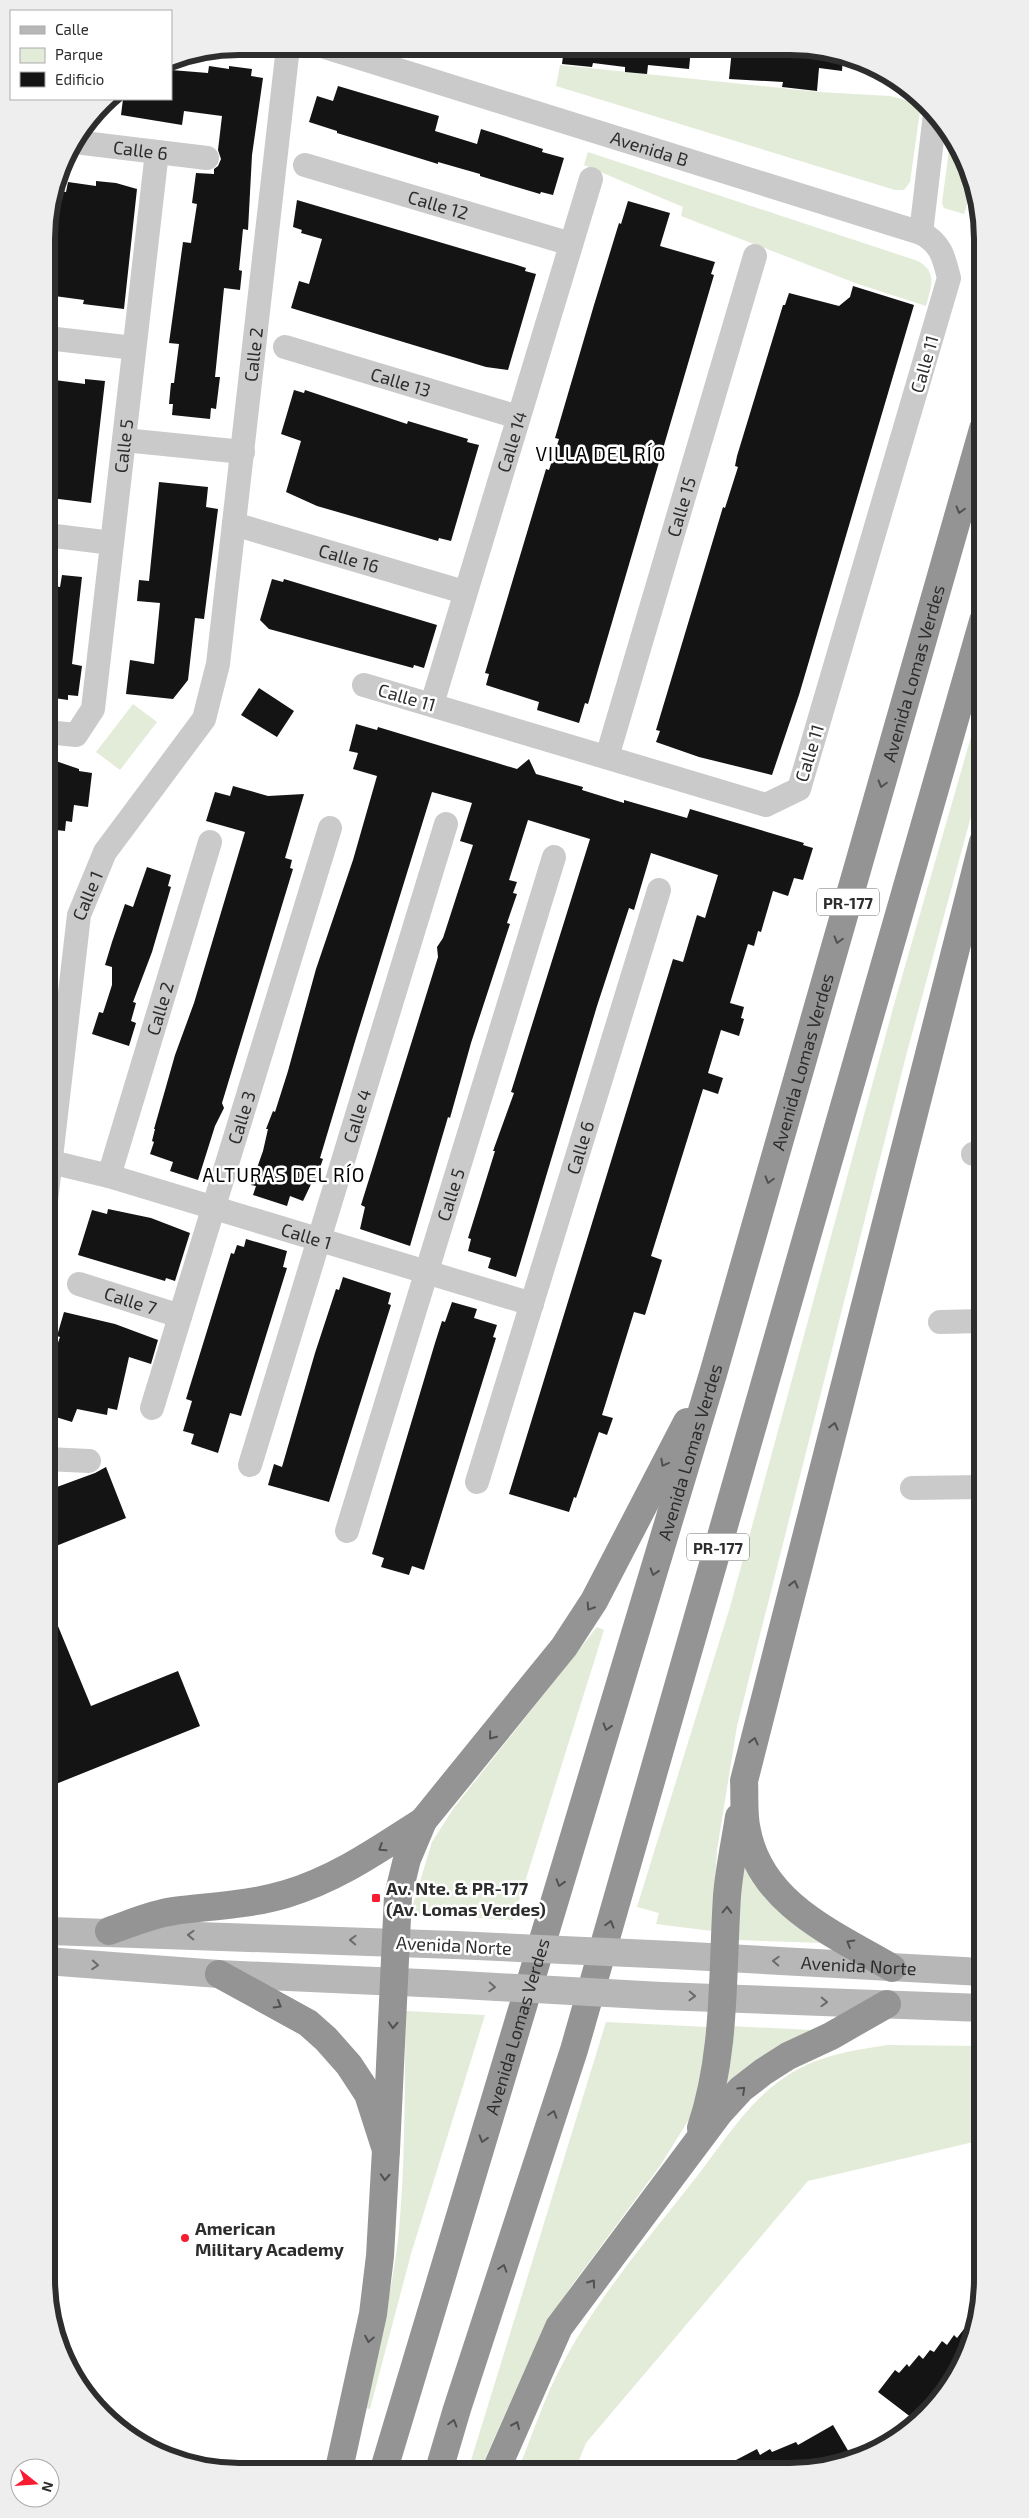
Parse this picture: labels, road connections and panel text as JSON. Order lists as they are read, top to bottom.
{
  "streets": {
    "highway": ["Avenida Lomas Verdes", "PR-177"],
    "street": [
      "Avenida B",
      "Calle 6",
      "Calle 12",
      "Calle 2",
      "Calle 11",
      "Calle 13",
      "Calle 14",
      "Calle 5",
      "Calle 15",
      "Calle 16",
      "Calle 1",
      "Calle 4",
      "Calle 3",
      "Calle 7",
      "Avenida Norte"
    ]
  },
  "crossings": [
    ["Avenida B", "Calle 11"],
    ["Calle 6", "Calle 5"],
    ["Calle 6", "Calle 1"],
    ["Calle 12", "Calle 14"],
    ["Calle 2", "Calle 16"],
    ["Calle 2", "Calle 1"],
    ["Calle 11", "Calle 14"],
    ["Calle 11", "Calle 15"],
    ["Calle 13", "Calle 14"],
    ["Calle 14", "Calle 16"],
    ["Calle 5", "Calle 1"],
    ["Calle 1", "Calle 4"],
    ["Calle 1", "Calle 3"],
    ["Calle 3", "Calle 7"]
  ],
  "districts": ["VILLA DEL RÍO", "ALTURAS DEL RÍO"],
  "places": {
    "transit": ["Av. Nte. & PR-177 (Av. Lomas Verdes)"],
    "other": ["American Military Academy"]
  },
  "legend": ["Calle", "Parque", "Edificio"],
  "north": "right"
}
